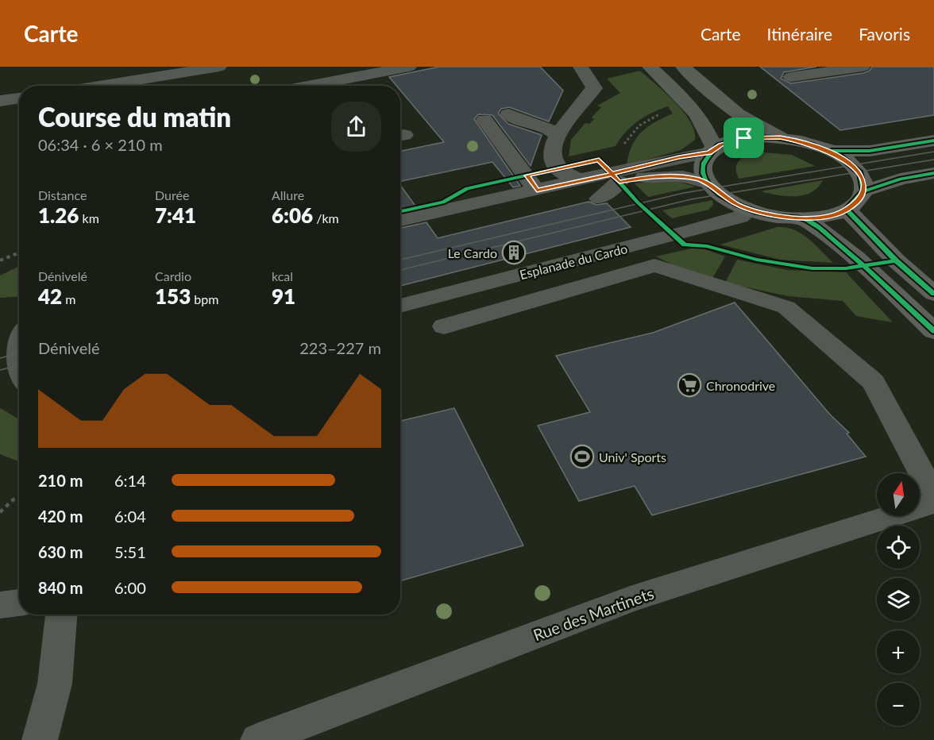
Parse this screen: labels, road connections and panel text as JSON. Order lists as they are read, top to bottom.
{
  "streets": {
    "street": ["Esplanade du Cardo", "Rue des Martinets"]
  },
  "places": {
    "building": ["Le Cardo"],
    "supermarket": ["Chronodrive"],
    "sports": ["Univ' Sports"]
  },
  "north": "top",
  "page": {
    "header": "Carte",
    "nav": ["Carte", "Itinéraire", "Favoris"],
    "heading": ["Course du matin", "06:34 · 6 × 210 m"],
    "stats": [
      ["Distance", "1.26 km"],
      ["Durée", "7:41"],
      ["Allure", "6:06 /km"],
      ["Dénivelé", "42 m"],
      ["Cardio", "153 bpm"],
      ["kcal", "91"]
    ],
    "chart": ["Dénivelé", "223–227 m"],
    "list": [
      {
        "name": "210 m",
        "note": "6:14"
      },
      {
        "name": "420 m",
        "note": "6:04"
      },
      {
        "name": "630 m",
        "note": "5:51"
      },
      {
        "name": "840 m",
        "note": "6:00"
      }
    ],
    "map_buttons": ["+", "−"]
  }
}
